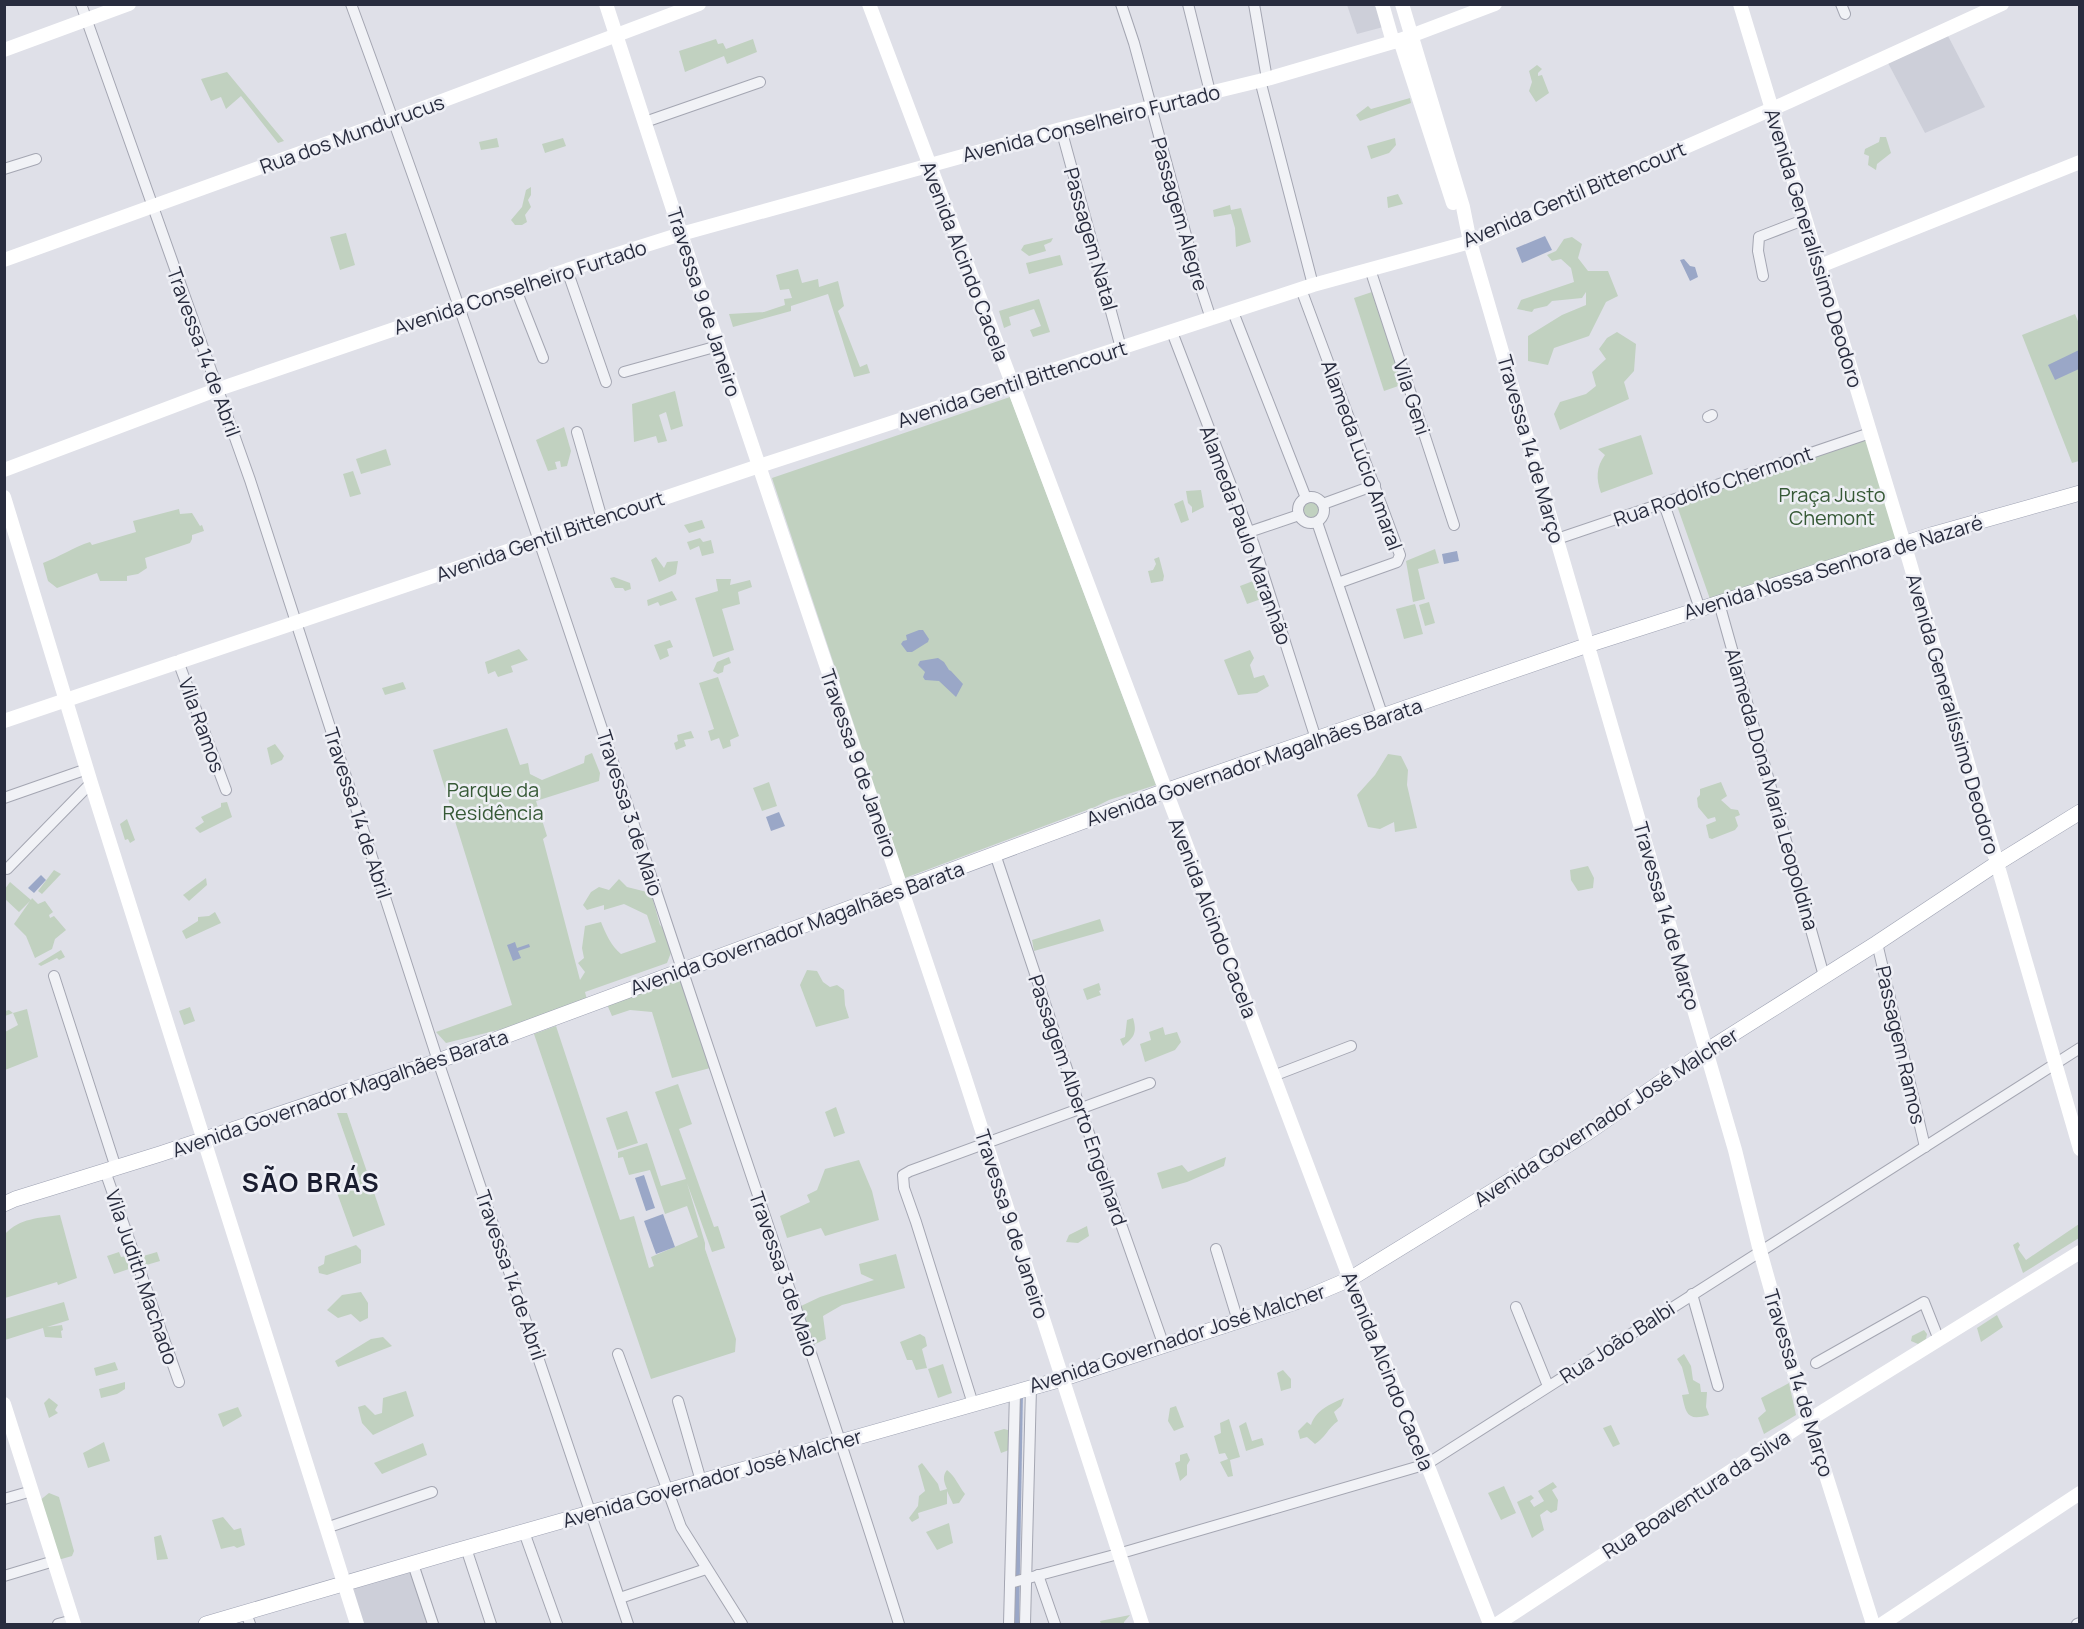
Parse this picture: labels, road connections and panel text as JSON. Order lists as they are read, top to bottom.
{
  "streets": {
    "main road": [
      "Avenida Conselheiro Furtado",
      "Rua dos Mundurucus",
      "Avenida Gentil Bittencourt",
      "Avenida Generalíssimo Deodoro",
      "Avenida Alcindo Cacela",
      "Travessa 9 de Janeiro",
      "Travessa 14 de Março",
      "Avenida Nossa Senhora de Nazaré",
      "Avenida Governador Magalhães Barata",
      "Avenida Governador José Malcher",
      "Rua Boaventura da Silva"
    ],
    "street": [
      "Passagem Alegre",
      "Passagem Natal",
      "Travessa 14 de Abril",
      "Vila Geni",
      "Alameda Lúcio Amaral",
      "Rua Rodolfo Chermont",
      "Alameda Paulo Maranhão",
      "Vila Ramos",
      "Alameda Dona Maria Leopoldina",
      "Travessa 3 de Maio",
      "Passagem Ramos",
      "Passagem Alberto Engelhard",
      "Vila Judith Machado",
      "Rua João Balbi"
    ]
  },
  "crossings": [
    ["Avenida Conselheiro Furtado", "Passagem Alegre"],
    ["Avenida Conselheiro Furtado", "Passagem Natal"],
    ["Avenida Conselheiro Furtado", "Avenida Alcindo Cacela"],
    ["Avenida Conselheiro Furtado", "Travessa 9 de Janeiro"],
    ["Avenida Conselheiro Furtado", "Travessa 14 de Abril"],
    ["Avenida Conselheiro Furtado", "Travessa 14 de Março"],
    ["Avenida Conselheiro Furtado", "Alameda Lúcio Amaral"],
    ["Avenida Conselheiro Furtado", "Travessa 3 de Maio"],
    ["Rua dos Mundurucus", "Travessa 9 de Janeiro"],
    ["Rua dos Mundurucus", "Travessa 14 de Abril"],
    ["Rua dos Mundurucus", "Travessa 3 de Maio"],
    ["Avenida Gentil Bittencourt", "Passagem Alegre"],
    ["Avenida Gentil Bittencourt", "Passagem Natal"],
    ["Avenida Gentil Bittencourt", "Avenida Generalíssimo Deodoro"],
    ["Avenida Gentil Bittencourt", "Avenida Alcindo Cacela"],
    ["Avenida Gentil Bittencourt", "Travessa 9 de Janeiro"],
    ["Avenida Gentil Bittencourt", "Travessa 14 de Abril"],
    ["Avenida Gentil Bittencourt", "Vila Geni"],
    ["Avenida Gentil Bittencourt", "Travessa 14 de Março"],
    ["Avenida Gentil Bittencourt", "Alameda Lúcio Amaral"],
    ["Avenida Gentil Bittencourt", "Alameda Paulo Maranhão"],
    ["Avenida Gentil Bittencourt", "Vila Ramos"],
    ["Avenida Gentil Bittencourt", "Travessa 3 de Maio"],
    ["Avenida Generalíssimo Deodoro", "Rua Rodolfo Chermont"],
    ["Avenida Generalíssimo Deodoro", "Avenida Nossa Senhora de Nazaré"],
    ["Avenida Generalíssimo Deodoro", "Avenida Governador José Malcher"],
    ["Avenida Generalíssimo Deodoro", "Rua João Balbi"],
    ["Avenida Alcindo Cacela", "Avenida Governador Magalhães Barata"],
    ["Avenida Alcindo Cacela", "Avenida Governador José Malcher"],
    ["Avenida Alcindo Cacela", "Rua João Balbi"],
    ["Travessa 9 de Janeiro", "Avenida Governador Magalhães Barata"],
    ["Travessa 9 de Janeiro", "Avenida Governador José Malcher"],
    ["Travessa 9 de Janeiro", "Rua João Balbi"],
    ["Travessa 14 de Abril", "Avenida Governador Magalhães Barata"],
    ["Travessa 14 de Abril", "Avenida Governador José Malcher"],
    ["Travessa 14 de Março", "Rua Rodolfo Chermont"],
    ["Travessa 14 de Março", "Avenida Nossa Senhora de Nazaré"],
    ["Travessa 14 de Março", "Avenida Governador Magalhães Barata"],
    ["Travessa 14 de Março", "Avenida Governador José Malcher"],
    ["Travessa 14 de Março", "Rua João Balbi"],
    ["Travessa 14 de Março", "Rua Boaventura da Silva"],
    ["Alameda Paulo Maranhão", "Avenida Governador Magalhães Barata"],
    ["Avenida Nossa Senhora de Nazaré", "Avenida Governador Magalhães Barata"],
    ["Avenida Nossa Senhora de Nazaré", "Alameda Dona Maria Leopoldina"],
    ["Avenida Governador Magalhães Barata", "Travessa 3 de Maio"],
    ["Avenida Governador Magalhães Barata", "Passagem Alberto Engelhard"],
    ["Avenida Governador Magalhães Barata", "Vila Judith Machado"],
    ["Alameda Dona Maria Leopoldina", "Avenida Governador José Malcher"],
    ["Travessa 3 de Maio", "Avenida Governador José Malcher"],
    ["Passagem Ramos", "Avenida Governador José Malcher"],
    ["Passagem Ramos", "Rua João Balbi"],
    ["Passagem Alberto Engelhard", "Avenida Governador José Malcher"]
  ],
  "districts": ["SÃO BRÁS"],
  "parks": ["Praça Justo Chemont", "Parque da Residência"]
}
